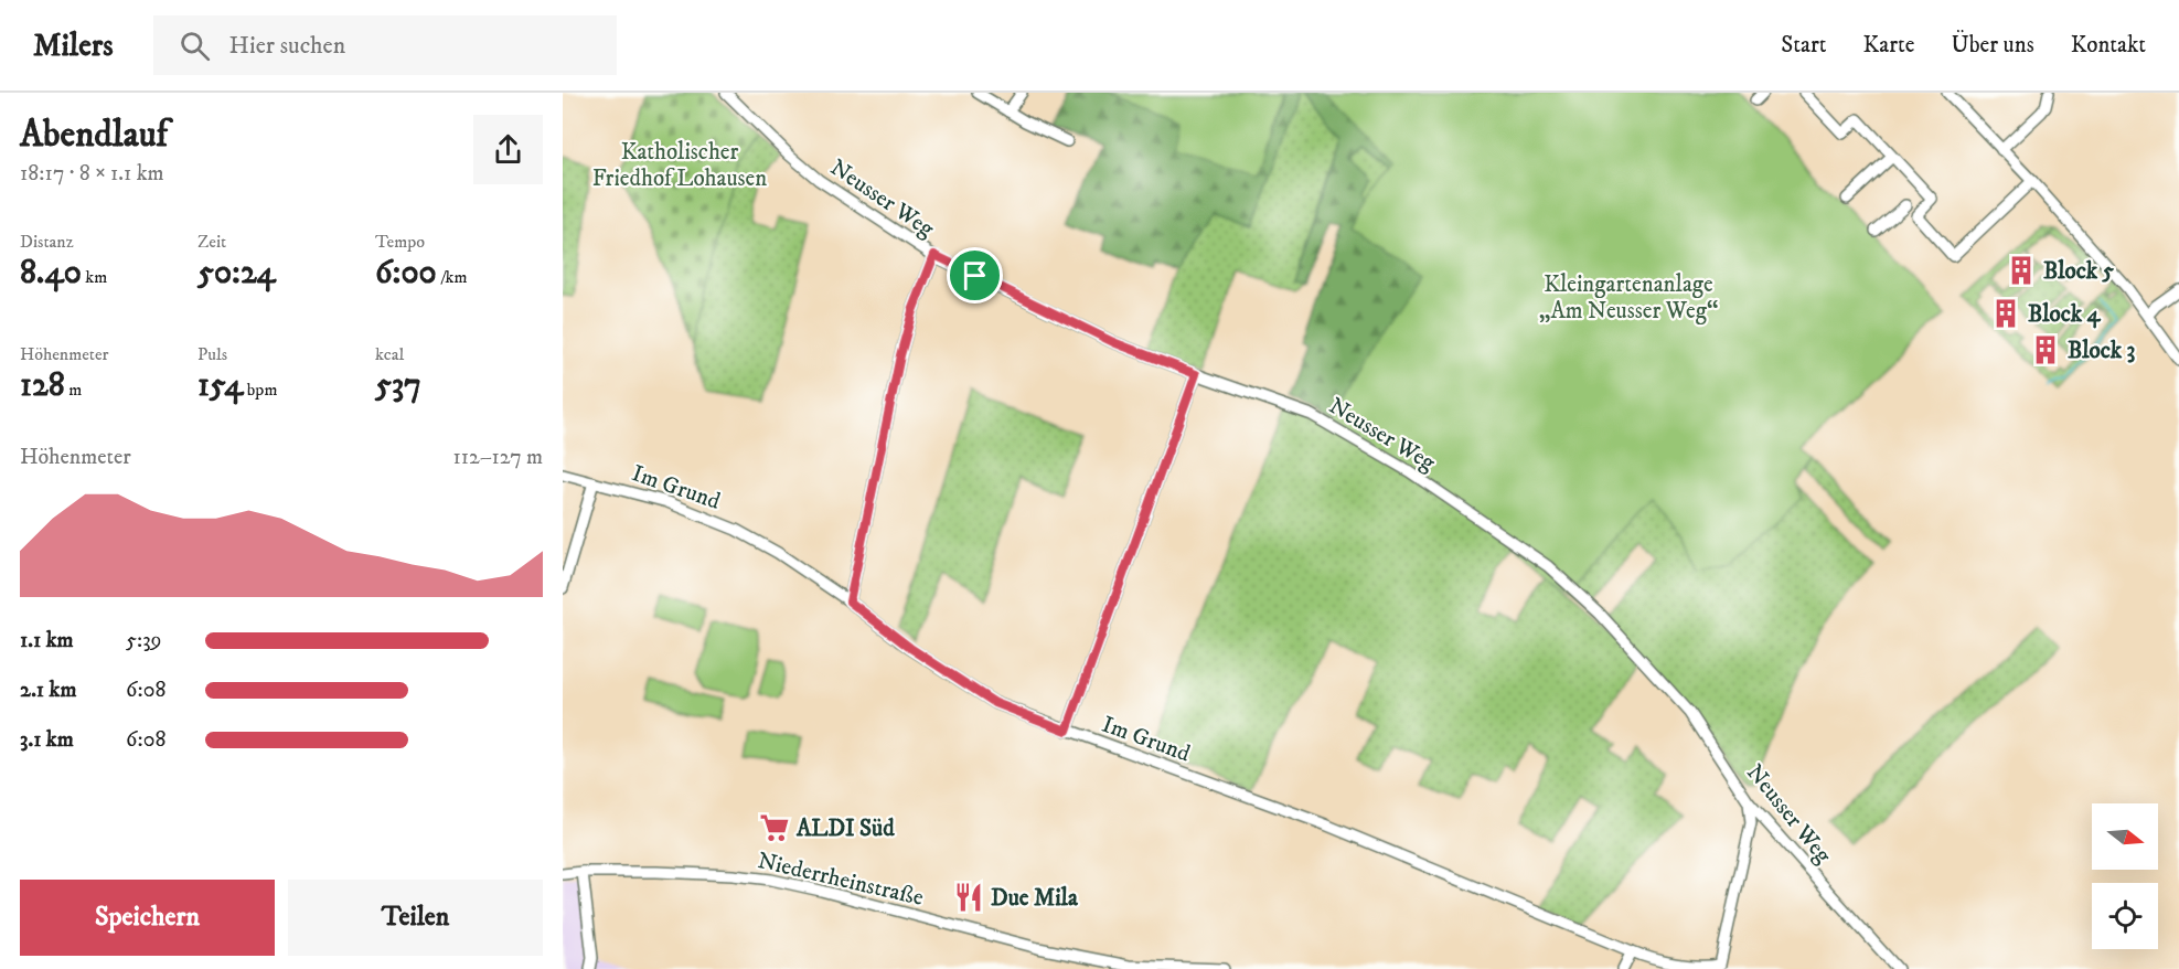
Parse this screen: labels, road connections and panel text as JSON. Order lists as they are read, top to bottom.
{
  "streets": {
    "street": ["Neusser Weg", "Im Grund", "Niederrheinstraße"]
  },
  "parks": ["Katholischer Friedhof Lohausen", "Kleingartenanlage „Am Neusser Weg“"],
  "places": {
    "building": ["Block 5", "Block 4", "Block 3"],
    "supermarket": ["ALDI Süd"],
    "restaurant": ["Due Mila"]
  },
  "north": "right",
  "page": {
    "header": "Milers",
    "search": "Hier suchen",
    "nav": [
      "Start",
      "Karte",
      "Über uns",
      "Kontakt"
    ],
    "heading": ["Abendlauf", "18:17 · 8 × 1.1 km"],
    "stats": [
      ["Distanz", "8.40 km"],
      ["Zeit", "50:24"],
      ["Tempo", "6:00 /km"],
      ["Höhenmeter", "128 m"],
      ["Puls", "154 bpm"],
      ["kcal", "537"]
    ],
    "chart": ["Höhenmeter", "112–127 m"],
    "list": [
      {
        "name": "1.1 km",
        "note": "5:39"
      },
      {
        "name": "2.1 km",
        "note": "6:08"
      },
      {
        "name": "3.1 km",
        "note": "6:08"
      }
    ],
    "buttons": ["Speichern", "Teilen"]
  }
}
